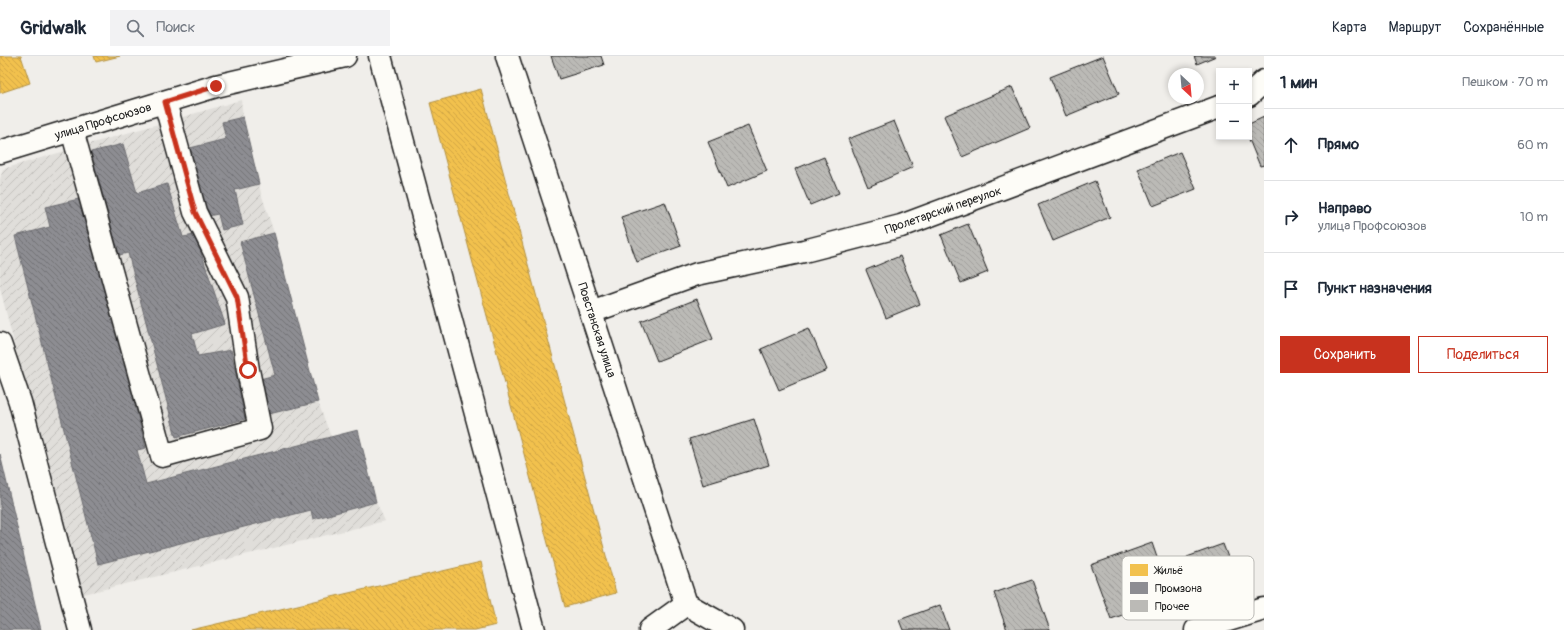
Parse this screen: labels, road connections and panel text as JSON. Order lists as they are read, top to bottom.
{
  "streets": {
    "street": ["улица Профсоюзов", "Пролетарский переулок", "Повстанская улица"]
  },
  "crossings": [
    ["Пролетарский переулок", "Повстанская улица"]
  ],
  "legend": ["Жильё", "Промзона", "Прочее"],
  "north": "bottom right",
  "page": {
    "header": "Gridwalk",
    "search": "Поиск",
    "nav": ["Карта", "Маршрут", "Сохранённые"],
    "heading": ["1 мин", "Пешком · 70 m"],
    "map_buttons": ["+", "−"],
    "list": [
      ["Прямо", "60 m"],
      ["Направо", "улица Профсоюзов", "10 m"],
      "Пункт назначения"
    ],
    "buttons": ["Сохранить", "Поделиться"]
  }
}
